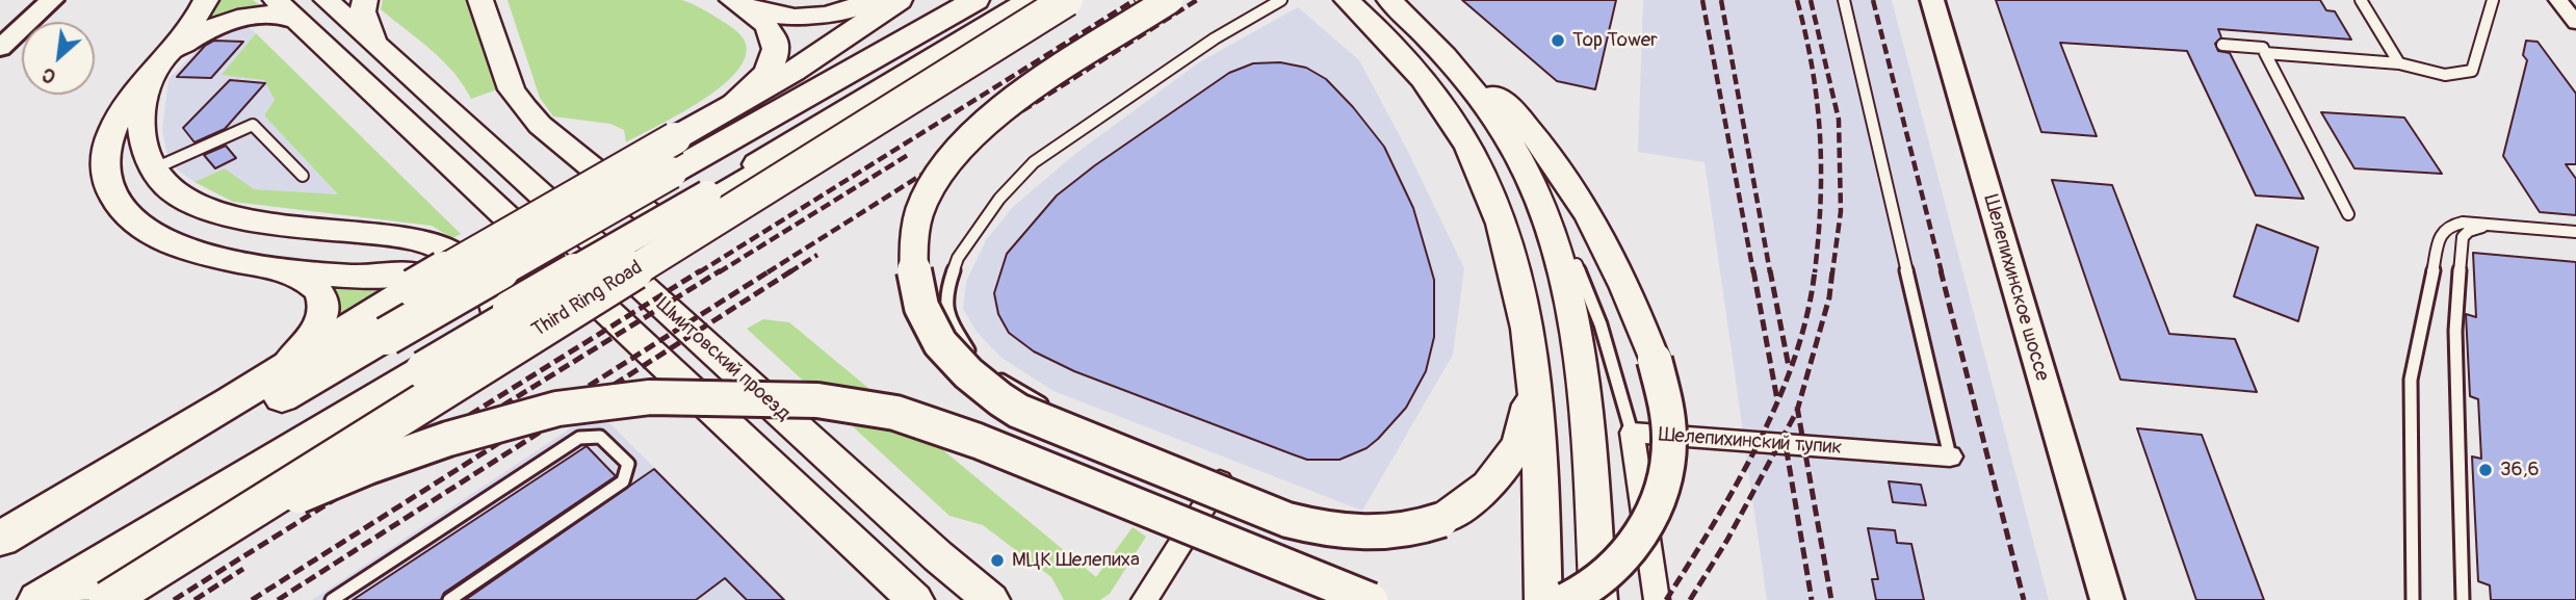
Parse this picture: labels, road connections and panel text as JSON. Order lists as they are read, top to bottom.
{
  "streets": {
    "main road": ["Third Ring Road", "Шмитовский проезд"],
    "street": ["Шелепихинское шоссе", "Шелепихинский тупик"]
  },
  "places": ["Top Tower", "36,6", "МЦК Шелепиха"],
  "north": "bottom left"
}
